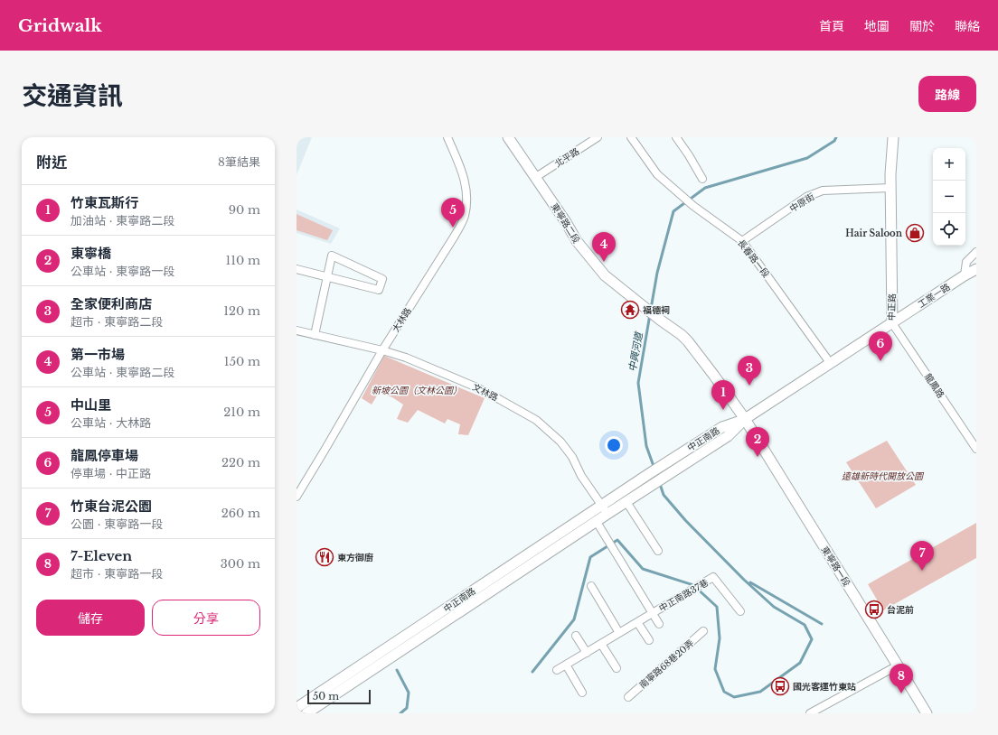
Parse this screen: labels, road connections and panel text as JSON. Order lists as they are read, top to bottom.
{
  "streets": {
    "street": [
      "北平路",
      "中原街",
      "東寧路二段",
      "長春路一段",
      "工業一路",
      "中正路",
      "大林路",
      "龍鳳路",
      "文林路",
      "中正南路",
      "東寧路一段",
      "中正南路37巷",
      "南寧路68巷20弄"
    ]
  },
  "crossings": [
    ["北平路", "東寧路二段"],
    ["中原街", "長春路一段"],
    ["中原街", "中正路"],
    ["東寧路二段", "中正路"],
    ["東寧路二段", "中正南路"],
    ["東寧路二段", "東寧路一段"],
    ["長春路一段", "中正路"],
    ["工業一路", "中正路"],
    ["工業一路", "龍鳳路"],
    ["中正路", "龍鳳路"],
    ["中正路", "中正南路"],
    ["中正路", "東寧路一段"],
    ["大林路", "文林路"],
    ["文林路", "中正南路"],
    ["中正南路", "東寧路一段"],
    ["中正南路", "中正南路37巷"]
  ],
  "water": ["中興河道"],
  "parks": ["新坡公園（文林公園）", "遠雄新時代開放公園"],
  "places": {
    "shop": ["Hair Saloon"],
    "temple": ["福德祠"],
    "restaurant": ["東方御廚"],
    "bus stop": ["台泥前", "國光客運竹東站"]
  },
  "scale_bar": "50 m",
  "page": {
    "header": "Gridwalk",
    "nav": [
      "首頁",
      "地圖",
      "關於",
      "聯絡"
    ],
    "title": "交通資訊",
    "buttons": [
      "路線",
      ["儲存", "分享"]
    ],
    "heading": ["附近", "8筆結果"],
    "map_buttons": ["+", "−"],
    "list": [
      {
        "mark": "1",
        "name": "竹東瓦斯行",
        "note": "加油站 · 東寧路二段",
        "value": "90 m"
      },
      {
        "mark": "2",
        "name": "東寧橋",
        "note": "公車站 · 東寧路一段",
        "value": "110 m"
      },
      {
        "mark": "3",
        "name": "全家便利商店",
        "note": "超市 · 東寧路二段",
        "value": "120 m"
      },
      {
        "mark": "4",
        "name": "第一市場",
        "note": "公車站 · 東寧路二段",
        "value": "150 m"
      },
      {
        "mark": "5",
        "name": "中山里",
        "note": "公車站 · 大林路",
        "value": "210 m"
      },
      {
        "mark": "6",
        "name": "龍鳳停車場",
        "note": "停車場 · 中正路",
        "value": "220 m"
      },
      {
        "mark": "7",
        "name": "竹東台泥公園",
        "note": "公園 · 東寧路一段",
        "value": "260 m"
      },
      {
        "mark": "8",
        "name": "7-Eleven",
        "note": "超市 · 東寧路一段",
        "value": "300 m"
      }
    ],
    "pins": [
      "5",
      "4",
      "6",
      "3",
      "1",
      "2",
      "7",
      "8"
    ],
    "scale": "50 m"
  }
}
